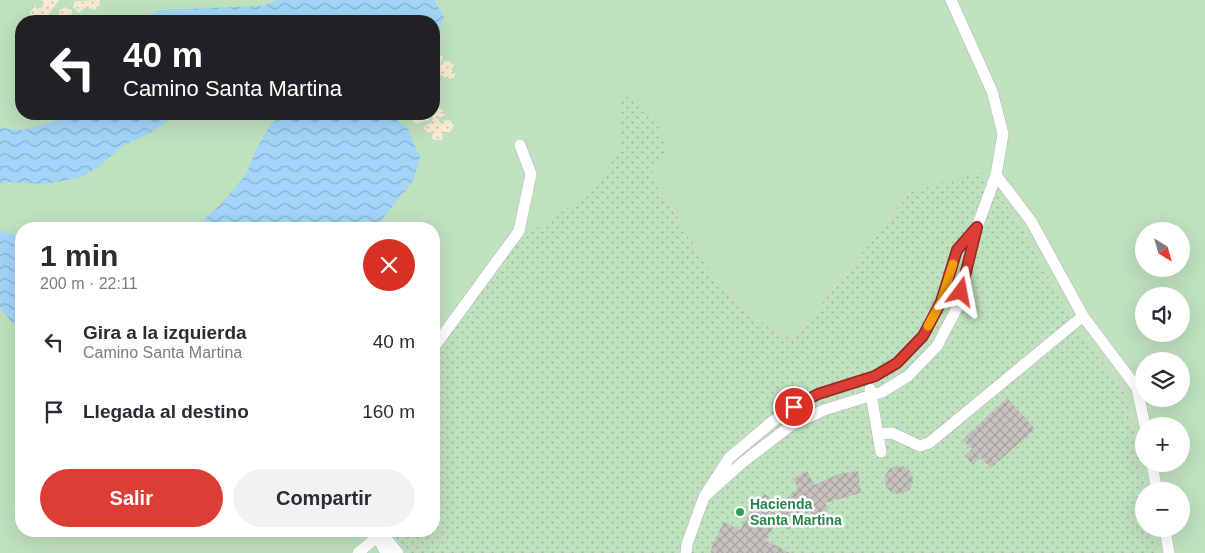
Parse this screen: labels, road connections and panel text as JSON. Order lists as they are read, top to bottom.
{
  "places": ["Hacienda Santa Martina"],
  "north": "bottom right",
  "page": {
    "turn": ["40 m", "Camino Santa Martina"],
    "map_buttons": ["+", "−"],
    "heading": ["1 min", "200 m · 22:11"],
    "list": [
      {
        "name": "Gira a la izquierda",
        "note": "Camino Santa Martina",
        "value": "40 m"
      },
      {
        "name": "Llegada al destino",
        "value": "160 m"
      }
    ],
    "buttons": ["Salir", "Compartir"]
  }
}
